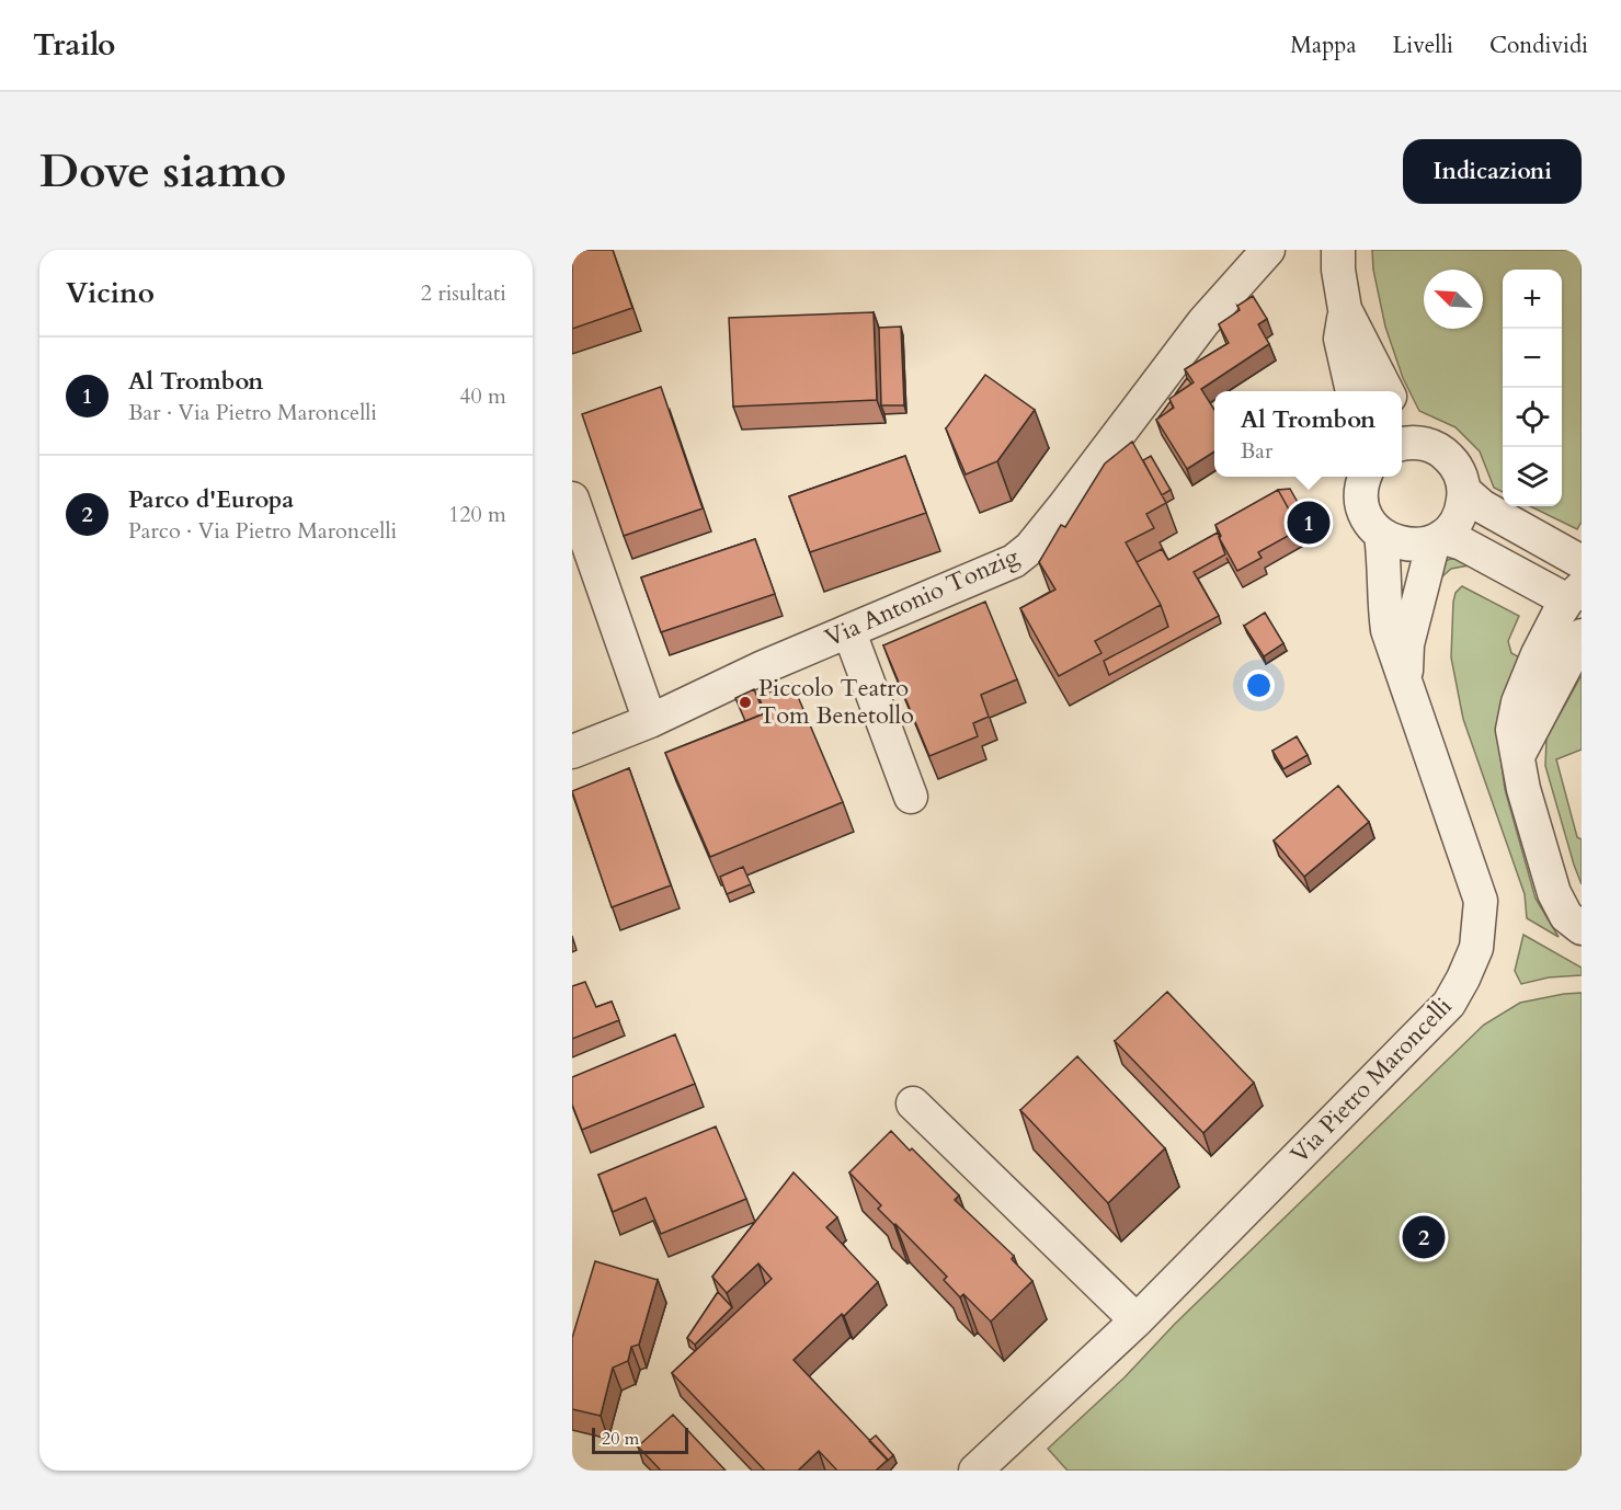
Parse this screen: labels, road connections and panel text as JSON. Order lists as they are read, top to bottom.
{
  "streets": {
    "street": ["Via Antonio Tonzig", "Via Pietro Maroncelli"]
  },
  "places": ["Piccolo Teatro Tom Benetollo"],
  "scale_bar": "20 m",
  "north": "top left",
  "page": {
    "header": "Trailo",
    "nav": ["Mappa", "Livelli", "Condividi"],
    "buttons": "Indicazioni",
    "title": "Dove siamo",
    "heading": ["Vicino", "2 risultati"],
    "map_buttons": ["+", "−"],
    "list": [
      {
        "mark": "1",
        "name": "Al Trombon",
        "note": "Bar · Via Pietro Maroncelli",
        "value": "40 m"
      },
      {
        "mark": "2",
        "name": "Parco d'Europa",
        "note": "Parco · Via Pietro Maroncelli",
        "value": "120 m"
      }
    ],
    "popup": ["Al Trombon", "Bar"],
    "pins": ["1", "2"],
    "scale": "20 m"
  }
}
